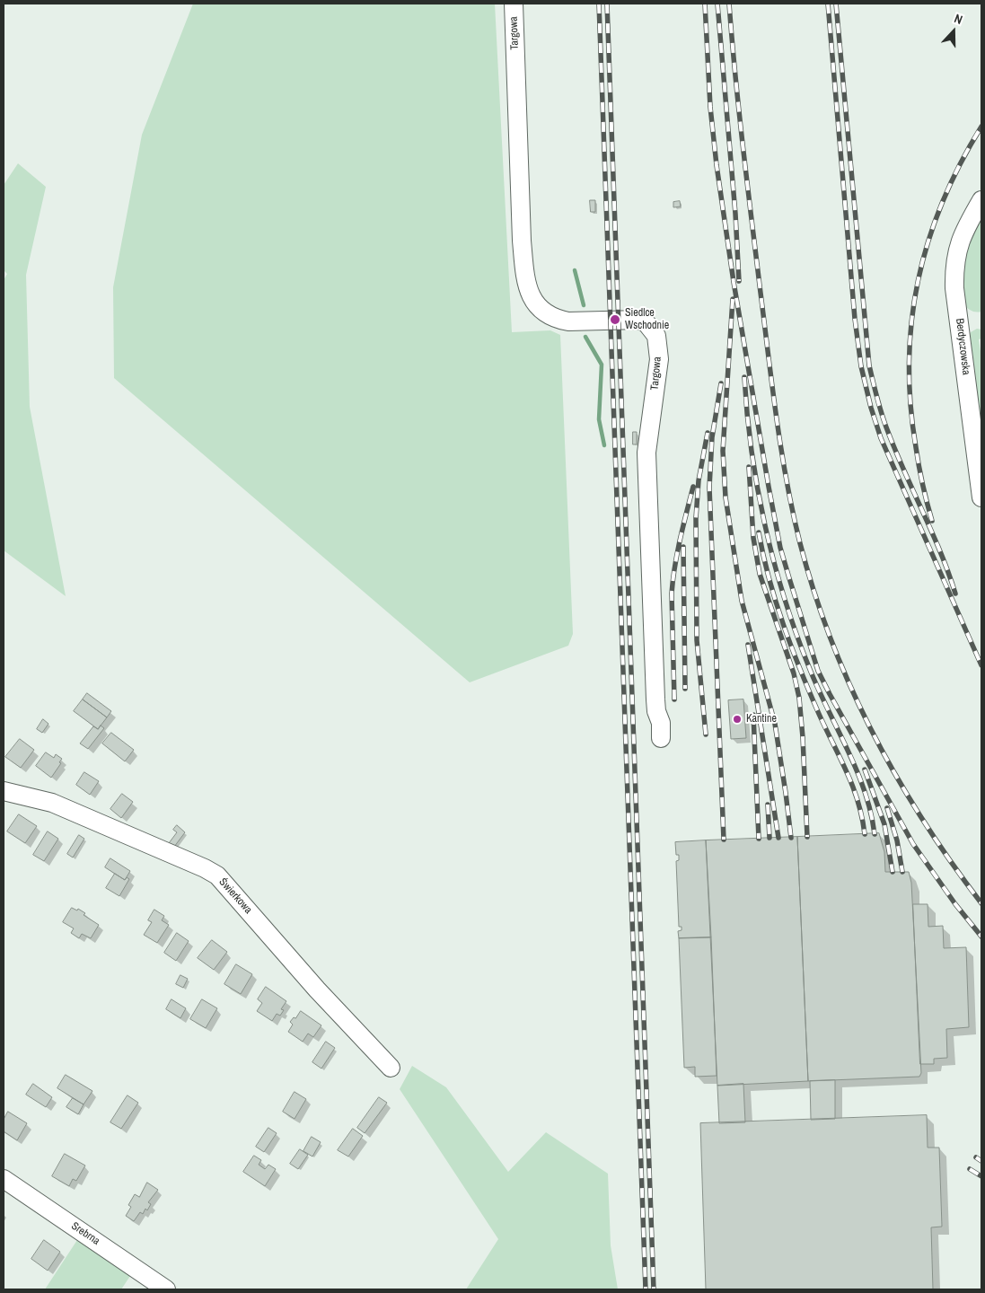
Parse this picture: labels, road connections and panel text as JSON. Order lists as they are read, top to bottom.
{
  "streets": {
    "street": [
      "Targowa",
      "Berdyczowska",
      "Świerkowa",
      "Srebrna"
    ]
  },
  "places": ["Siedlce Wschodnie", "Kantine"],
  "north": "top"
}
